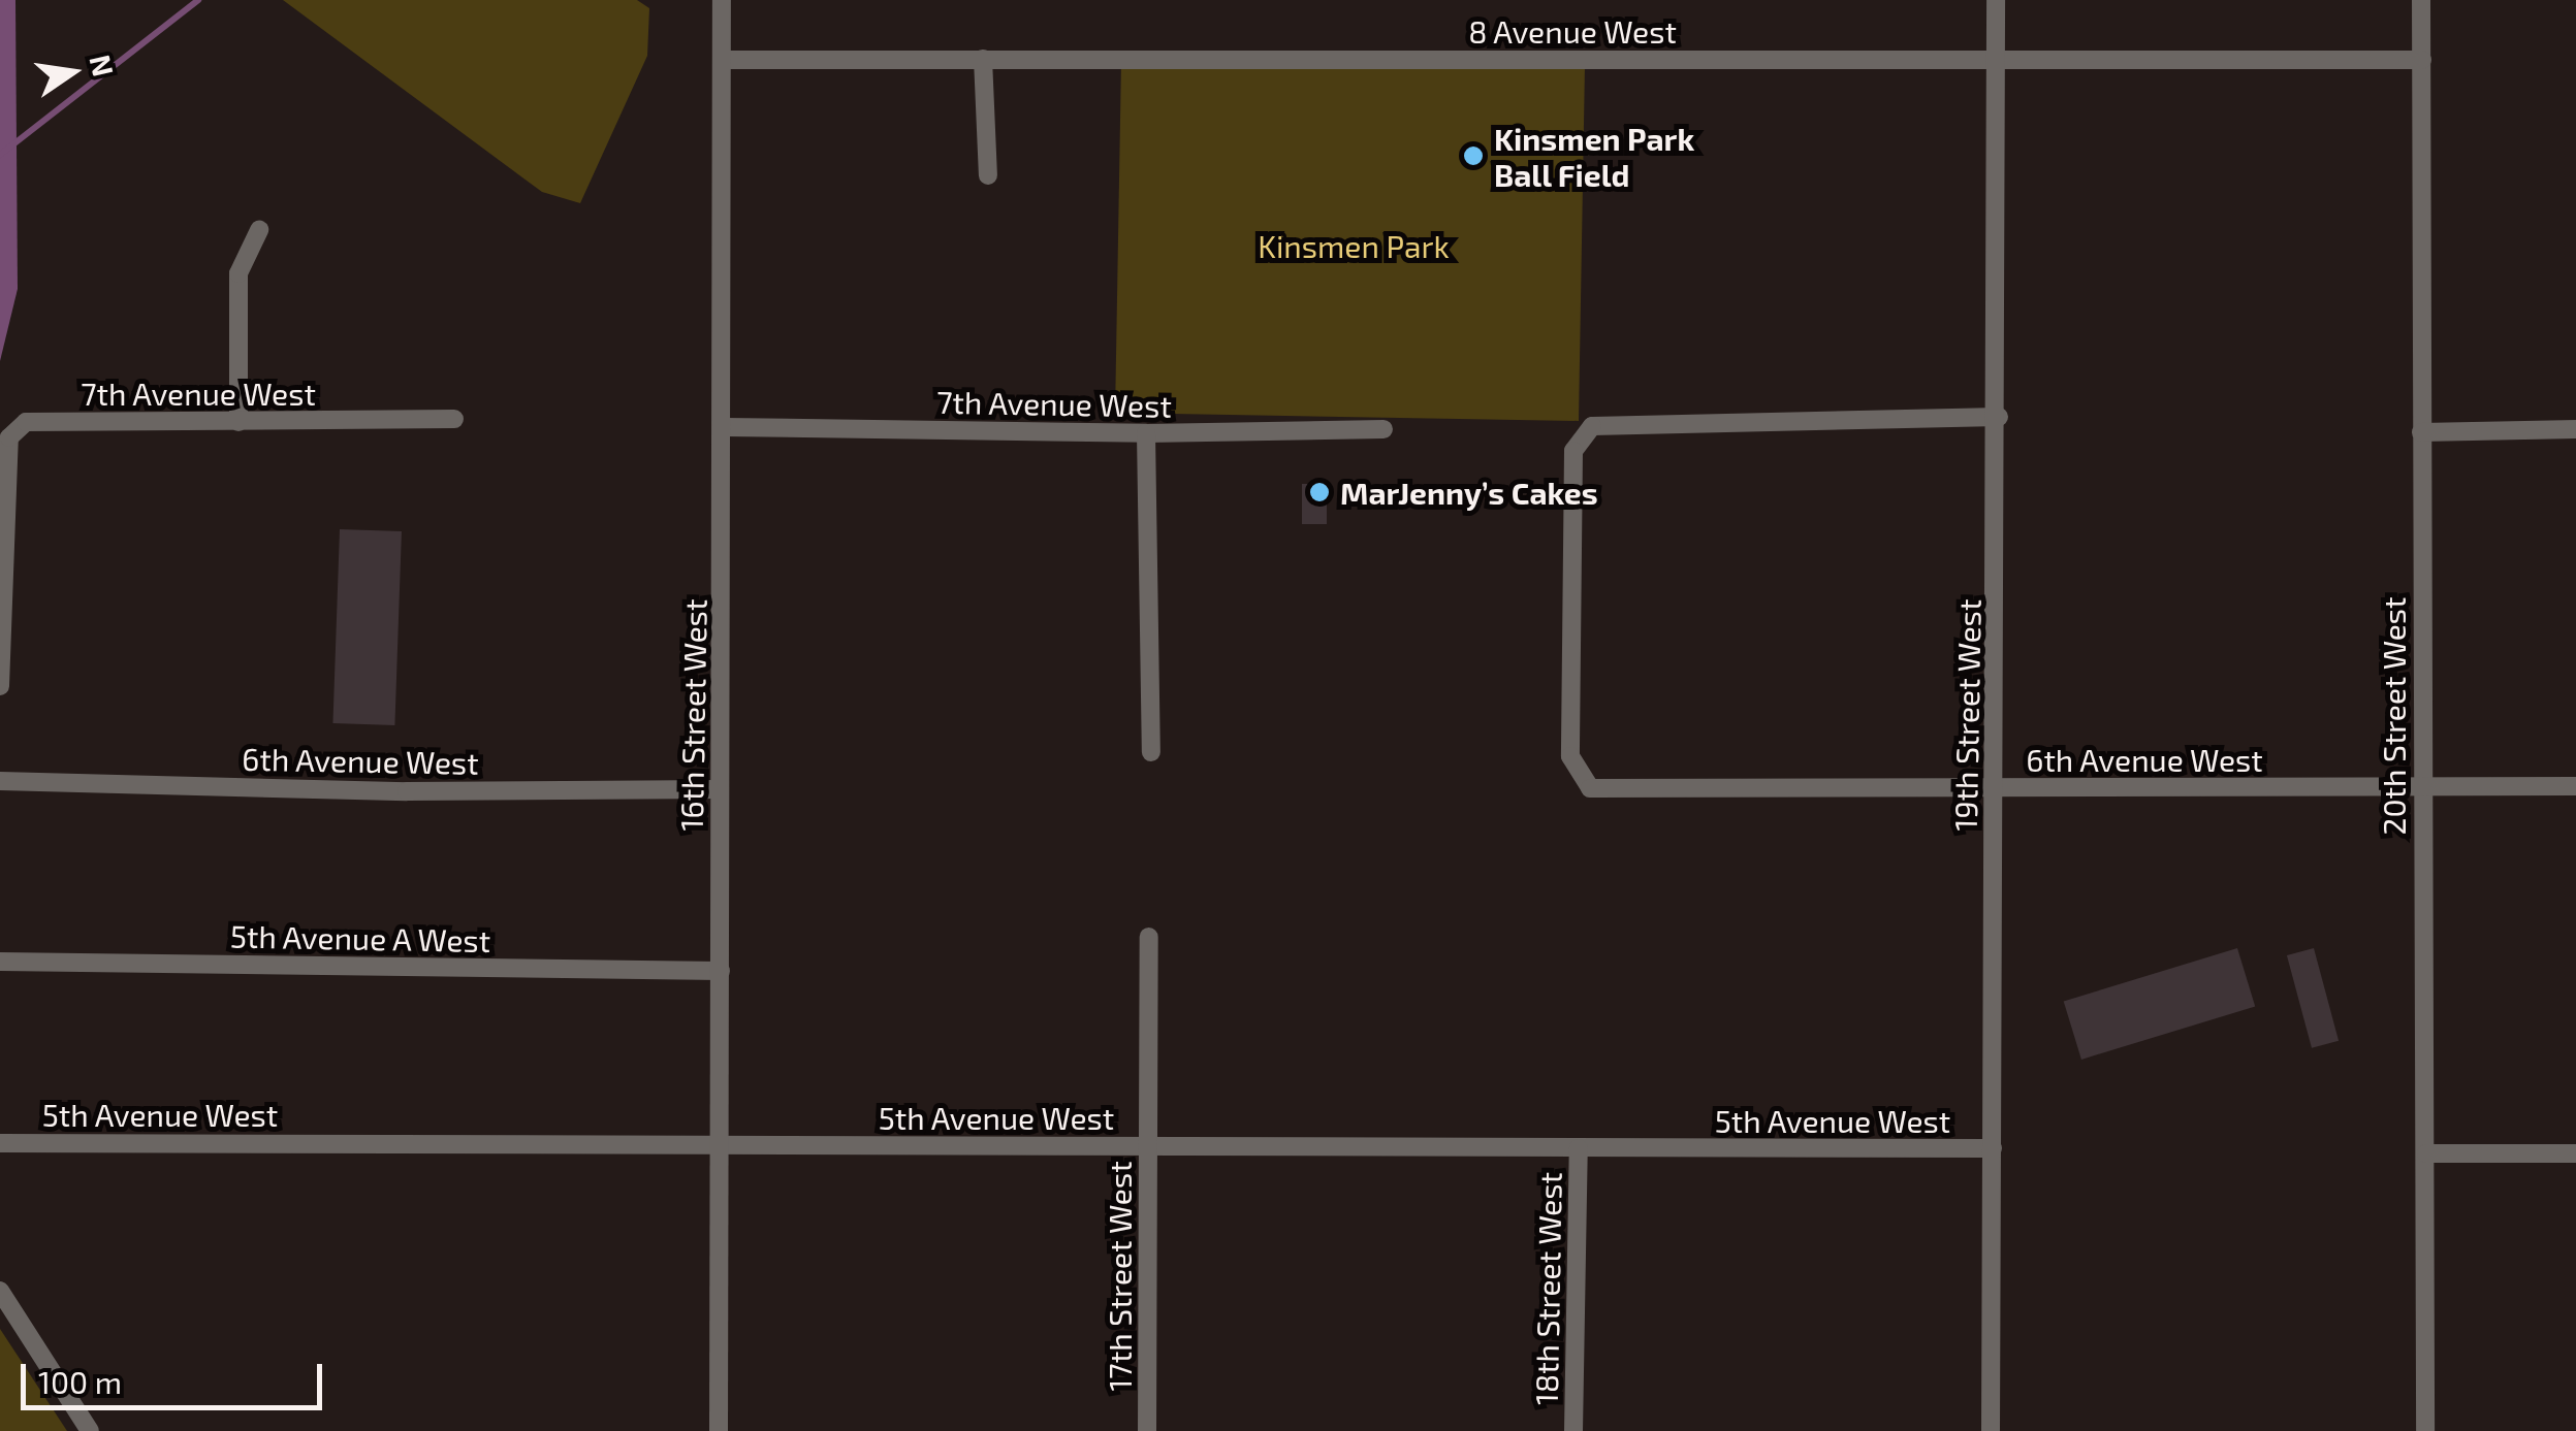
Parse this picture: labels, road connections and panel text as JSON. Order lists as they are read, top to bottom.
{
  "streets": {
    "street": [
      "8 Avenue West",
      "7th Avenue West",
      "16th Street West",
      "19th Street West",
      "20th Street West",
      "6th Avenue West",
      "5th Avenue A West",
      "5th Avenue West",
      "17th Street West",
      "18th Street West"
    ]
  },
  "crossings": [
    ["8 Avenue West", "16th Street West"],
    ["8 Avenue West", "19th Street West"],
    ["8 Avenue West", "20th Street West"],
    ["7th Avenue West", "16th Street West"],
    ["16th Street West", "6th Avenue West"],
    ["16th Street West", "5th Avenue A West"],
    ["16th Street West", "5th Avenue West"],
    ["19th Street West", "6th Avenue West"],
    ["19th Street West", "5th Avenue West"],
    ["20th Street West", "6th Avenue West"],
    ["5th Avenue West", "17th Street West"],
    ["5th Avenue West", "18th Street West"]
  ],
  "parks": ["Kinsmen Park"],
  "places": ["Kinsmen Park Ball Field", "MarJenny’s Cakes"],
  "scale_bar": "100 m",
  "north": "right"
}
